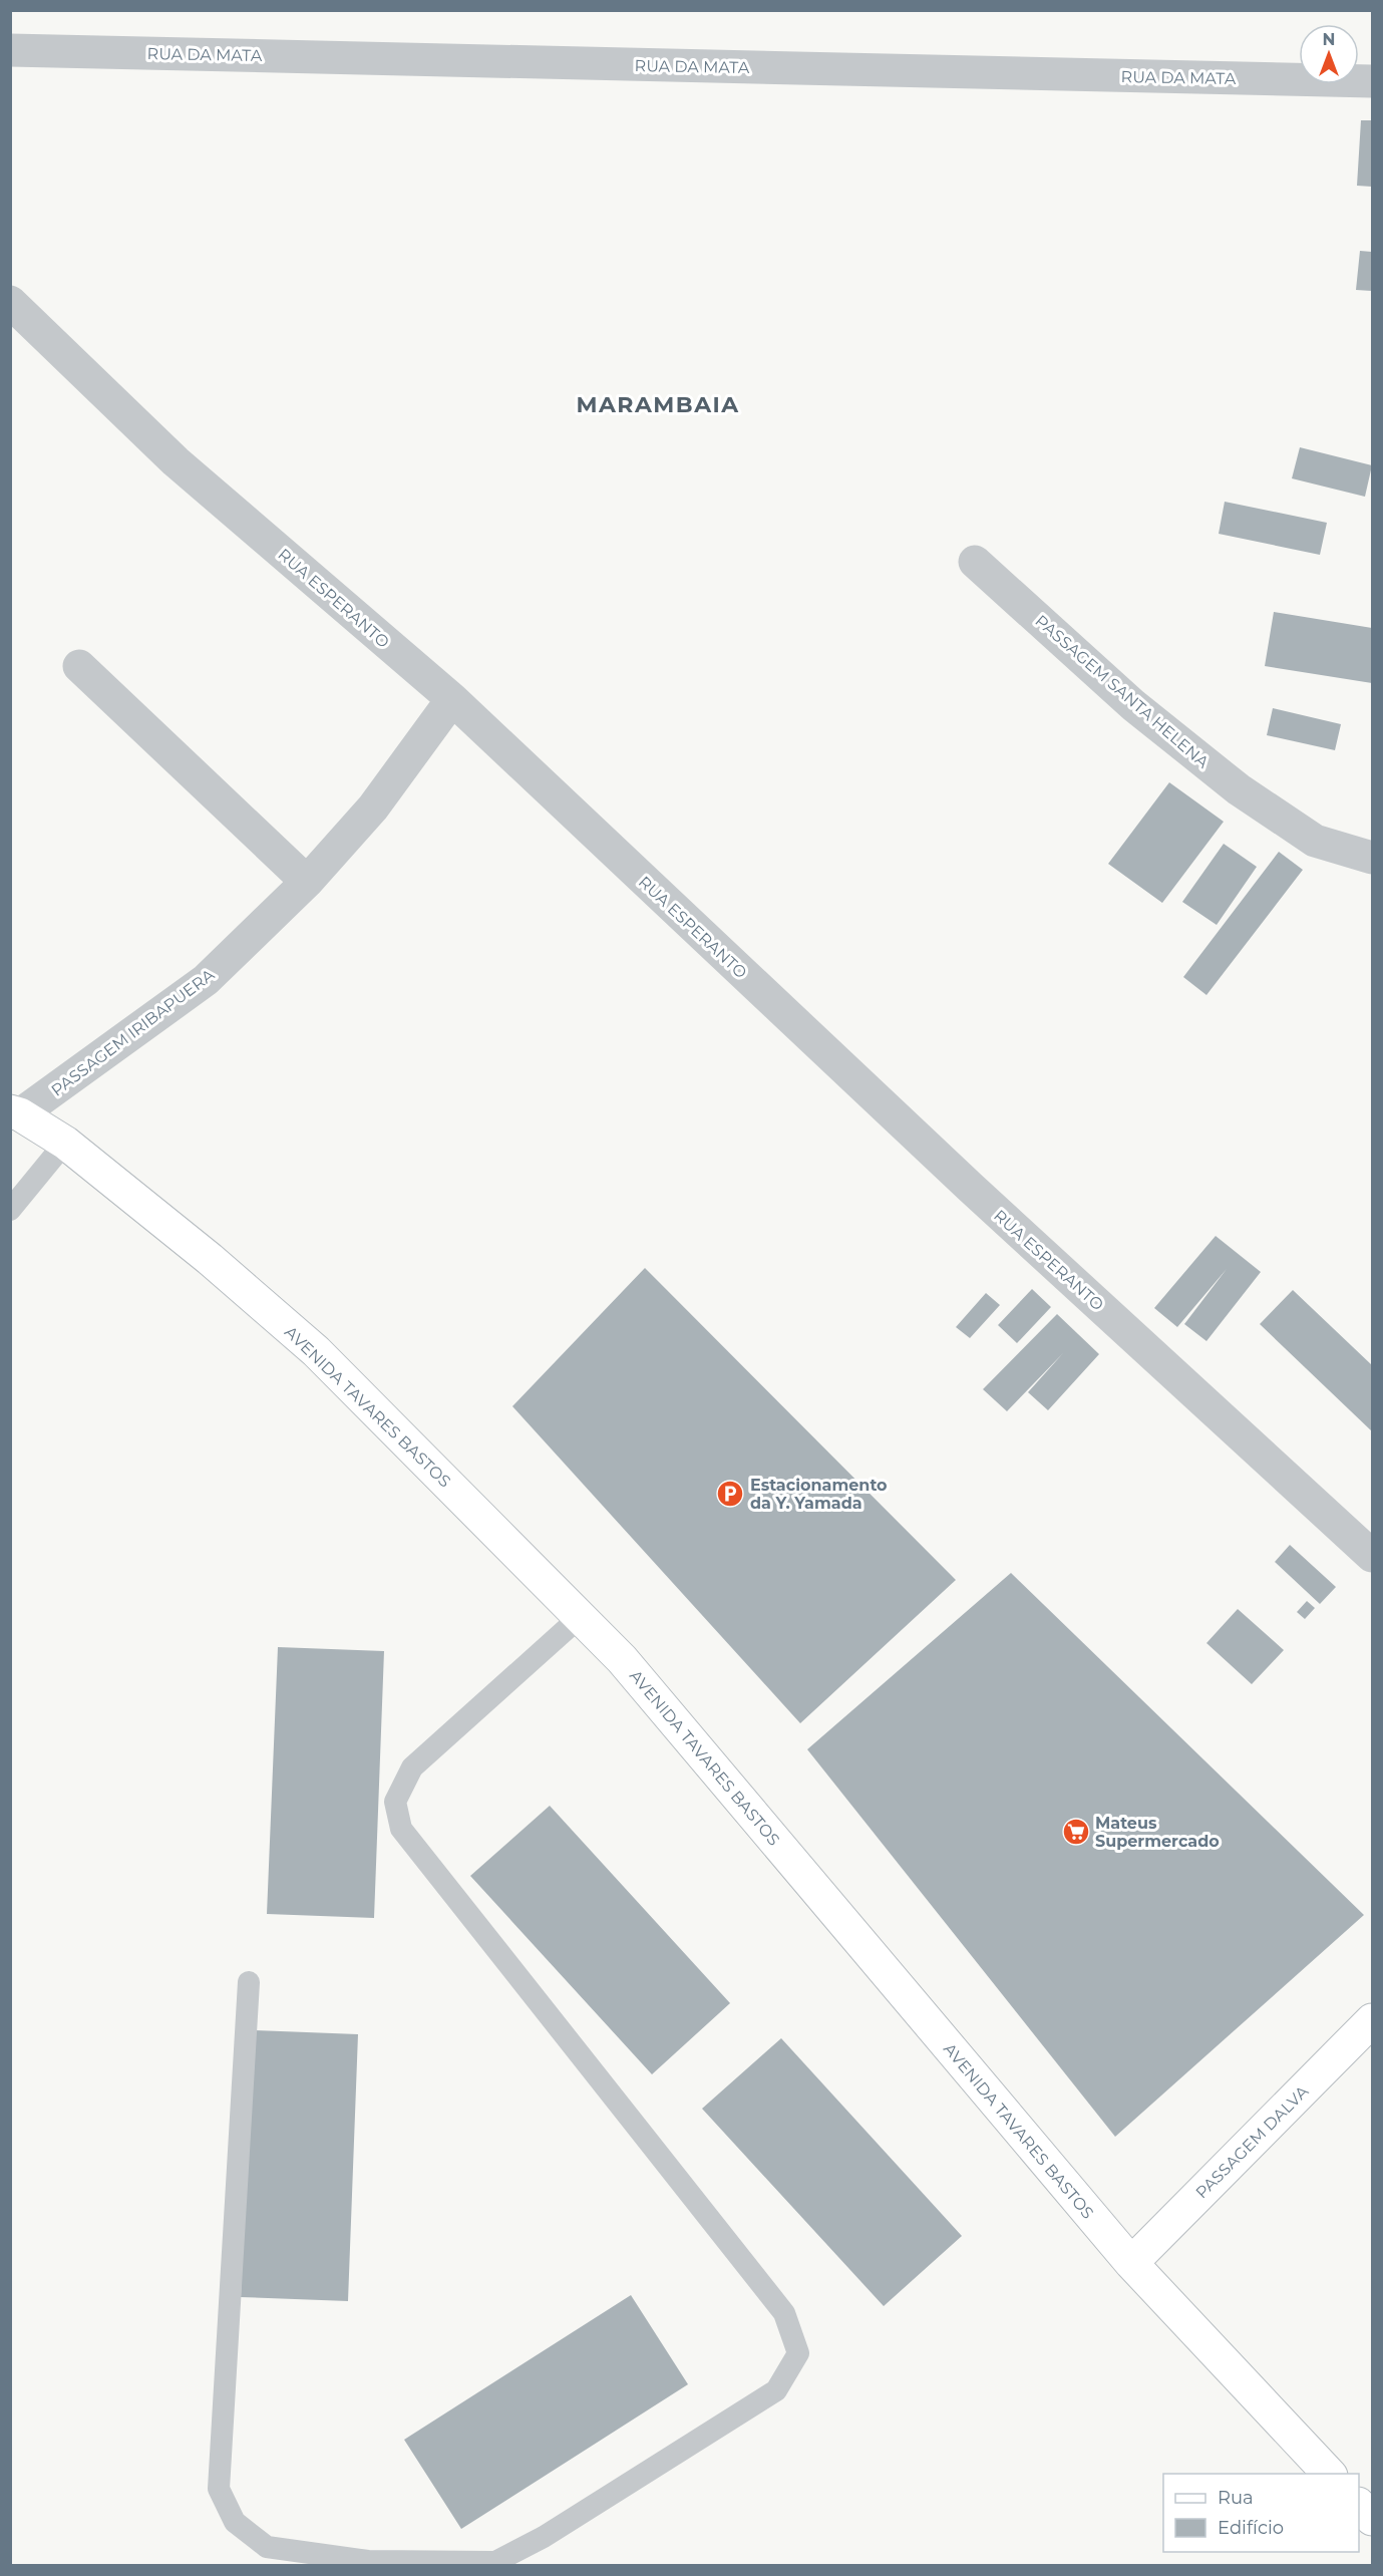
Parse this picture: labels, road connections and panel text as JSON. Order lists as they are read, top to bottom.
{
  "streets": {
    "main road": ["AVENIDA TAVARES BASTOS", "PASSAGEM DALVA"],
    "street": [
      "RUA DA MATA",
      "RUA ESPERANTO",
      "PASSAGEM SANTA HELENA",
      "PASSAGEM IRIBAPUERA"
    ]
  },
  "crossings": [
    ["RUA ESPERANTO", "PASSAGEM IRIBAPUERA"],
    ["PASSAGEM IRIBAPUERA", "AVENIDA TAVARES BASTOS"],
    ["AVENIDA TAVARES BASTOS", "PASSAGEM DALVA"]
  ],
  "districts": ["MARAMBAIA"],
  "places": {
    "parking": ["Estacionamento da Y. Yamada"],
    "supermarket": ["Mateus Supermercado"]
  },
  "legend": ["Rua", "Edifício"],
  "north": "top"
}
